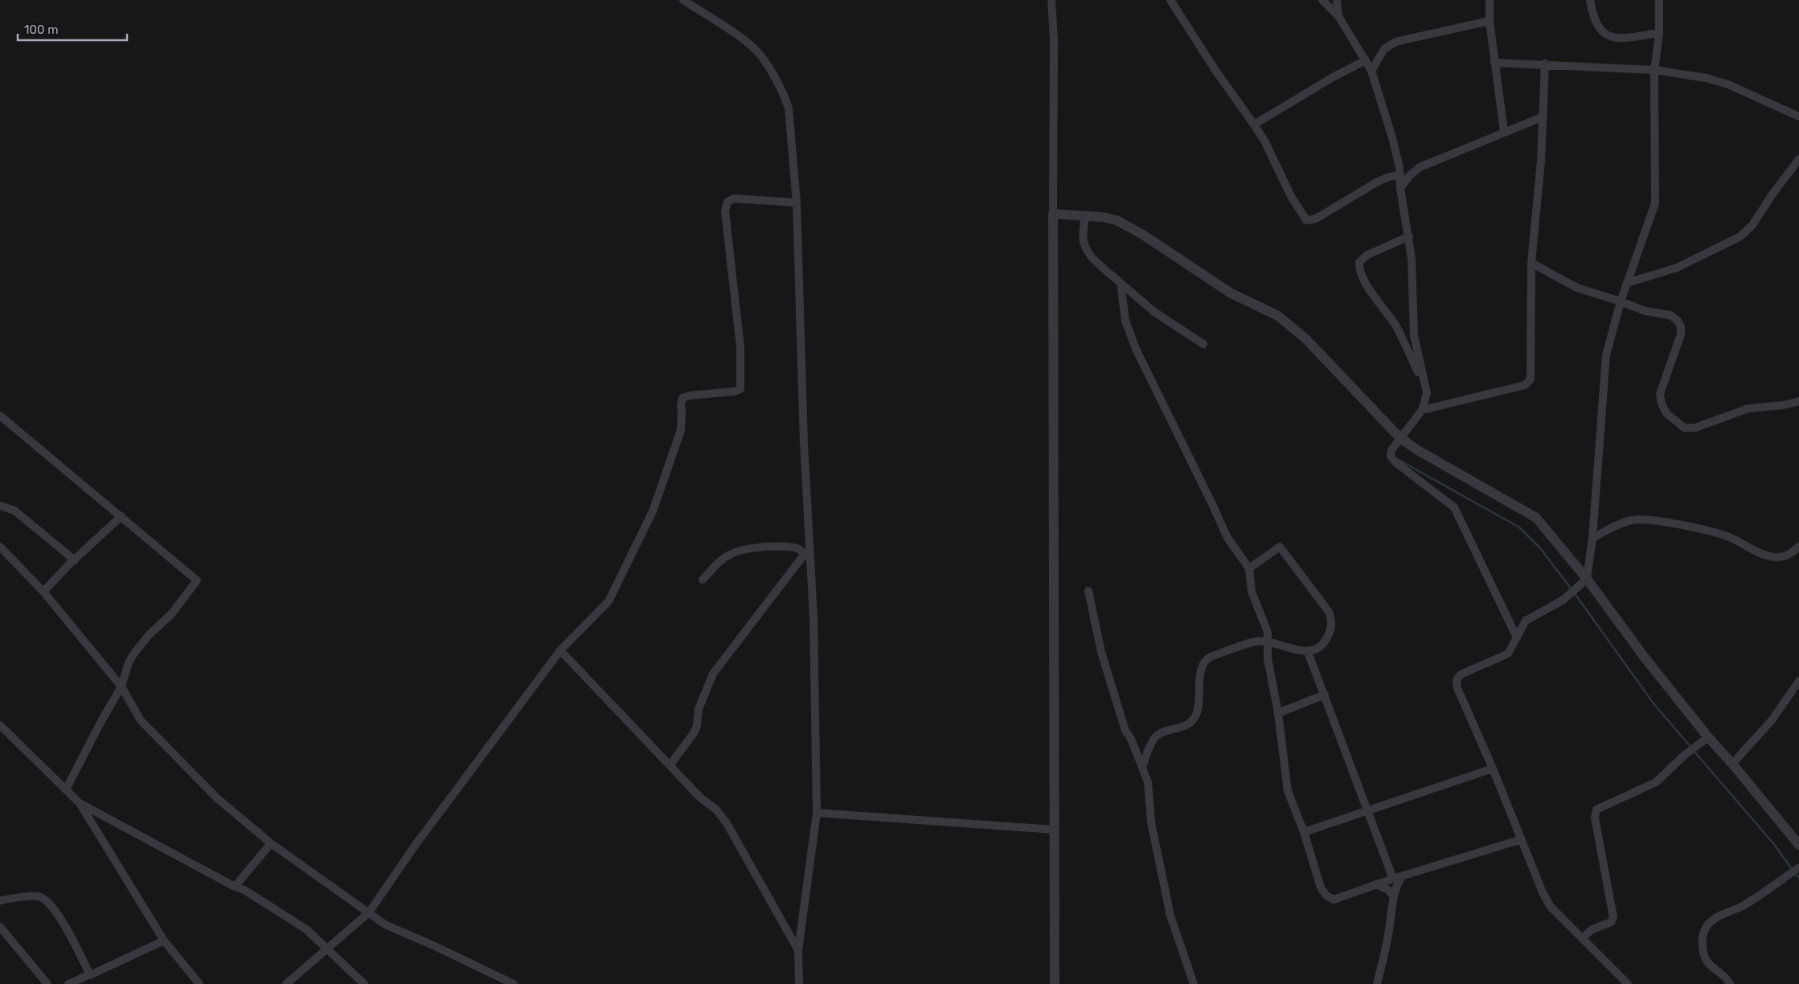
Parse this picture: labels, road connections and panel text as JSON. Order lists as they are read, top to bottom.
{
  "scale_bar": "100 m"
}
